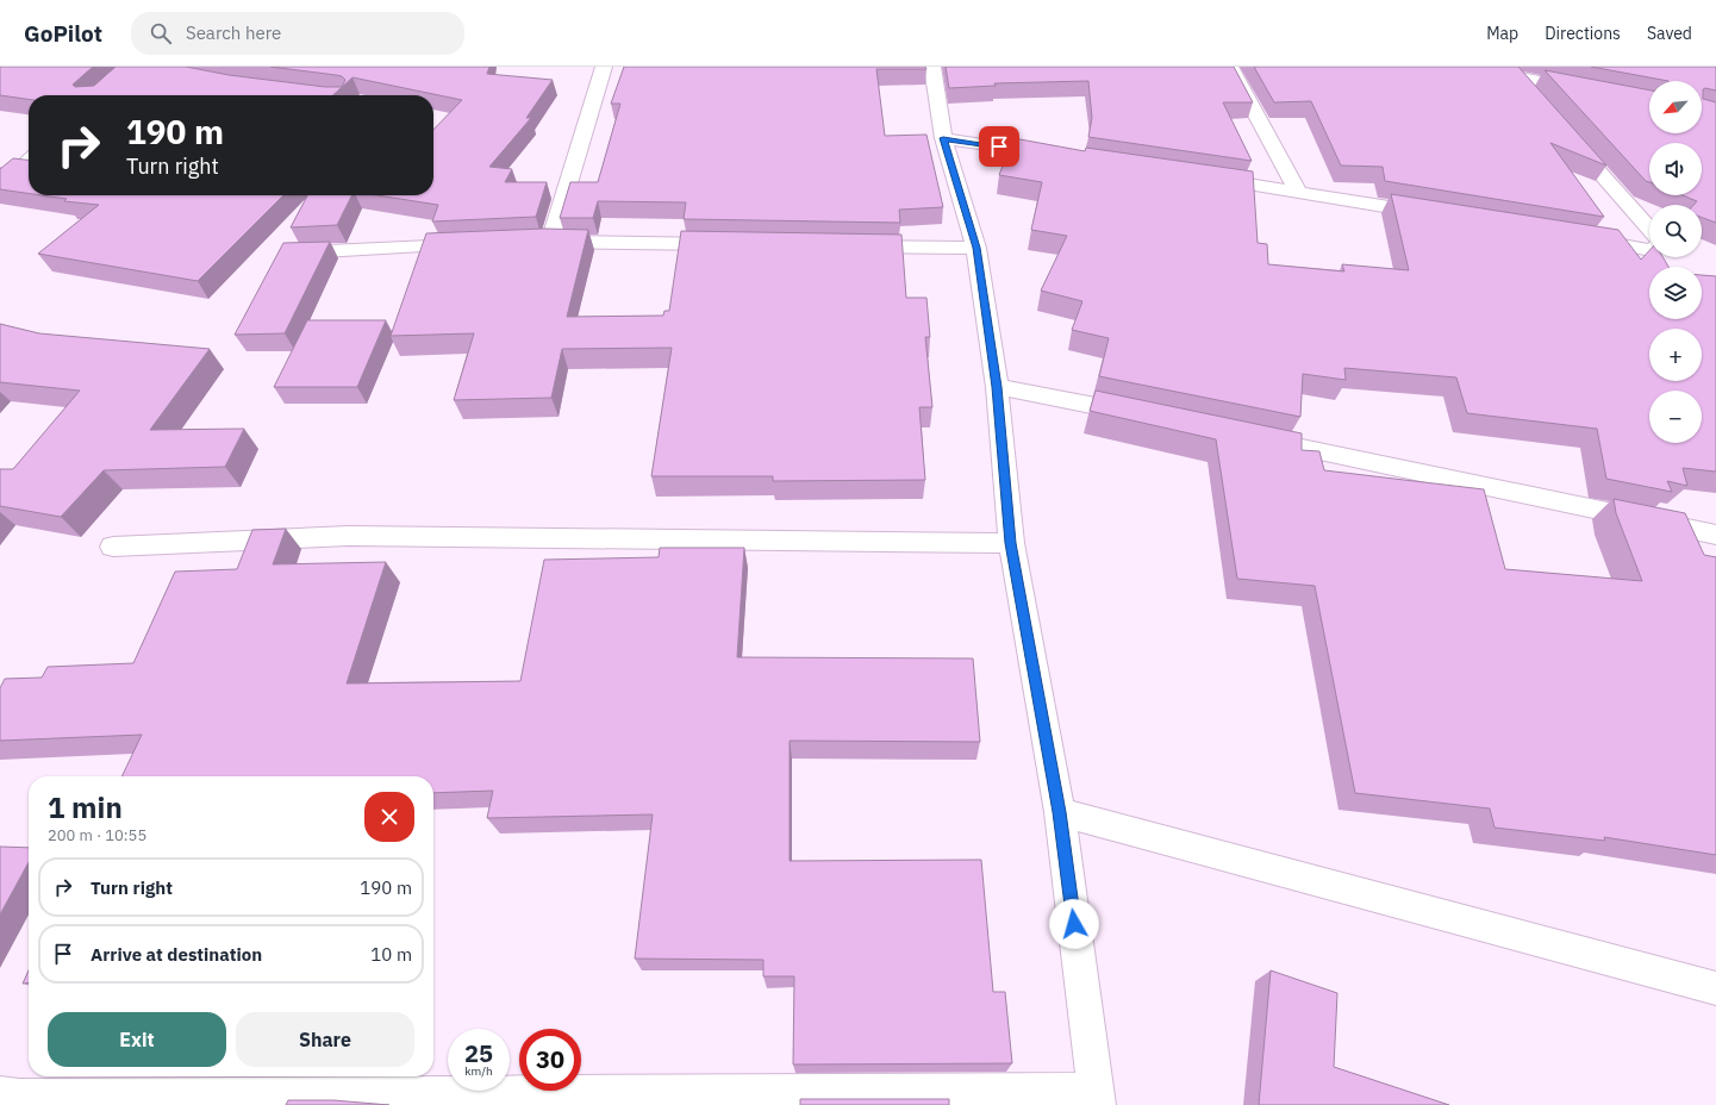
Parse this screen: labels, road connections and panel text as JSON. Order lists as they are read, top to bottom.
{
  "north": "bottom left",
  "page": {
    "header": "GoPilot",
    "search": "Search here",
    "nav": ["Map", "Directions", "Saved"],
    "map_buttons": ["+", "−"],
    "turn": ["190 m", "Turn right"],
    "heading": ["1 min", "200 m · 10:55"],
    "list": [
      {
        "name": "Turn right",
        "value": "190 m"
      },
      {
        "name": "Arrive at destination",
        "value": "10 m"
      }
    ],
    "buttons": ["Exit", "Share"],
    "speed": "25 km/h",
    "limit": "30"
  }
}
